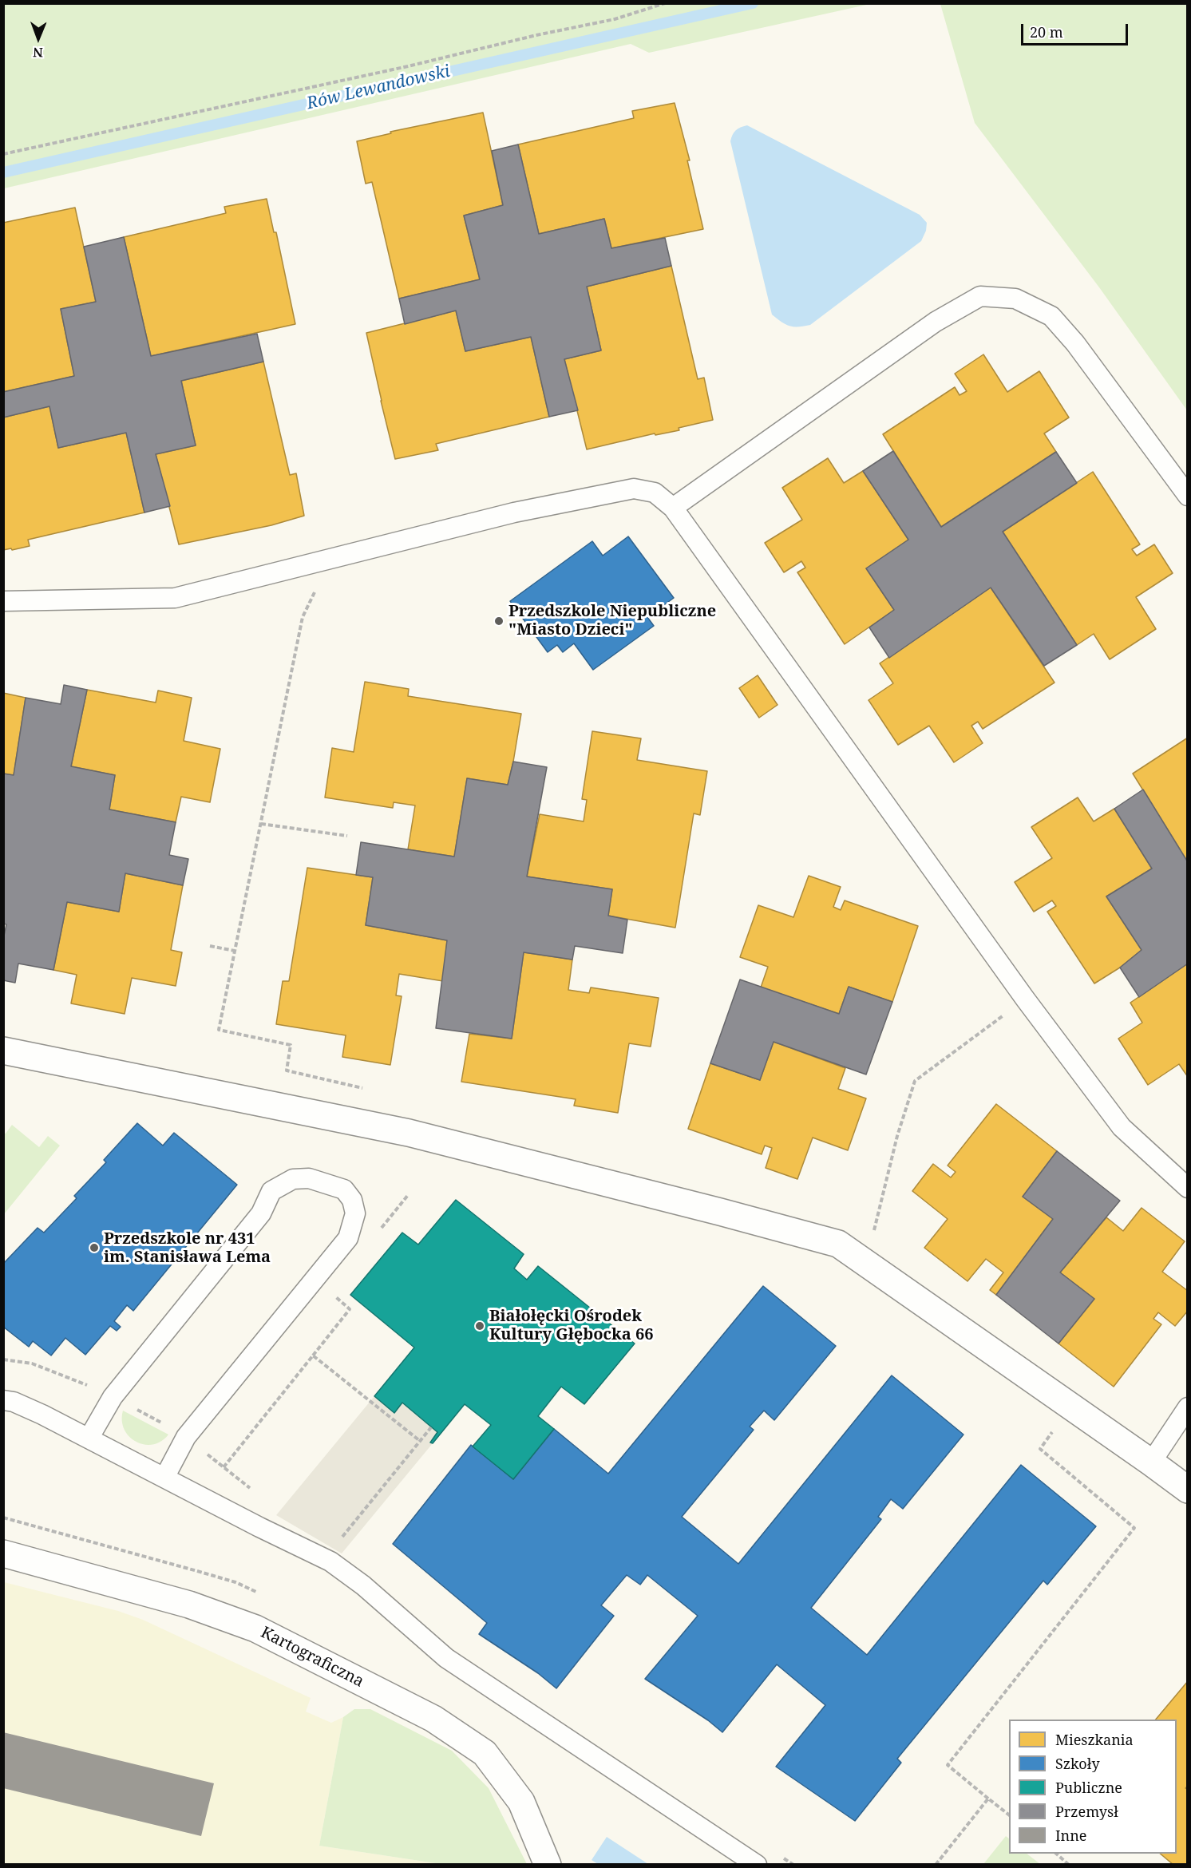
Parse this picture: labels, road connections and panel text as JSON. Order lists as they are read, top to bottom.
{
  "streets": {
    "street": ["Kartograficzna"]
  },
  "water": ["Rów Lewandowski"],
  "places": ["Przedszkole Niepubliczne \"Miasto Dzieci\"", "Przedszkole nr 431 im. Stanisława Lema", "Białołęcki Ośrodek Kultury Głębocka 66"],
  "legend": [
    "Mieszkania",
    "Szkoły",
    "Publiczne",
    "Przemysł",
    "Inne"
  ],
  "scale_bar": "20 m",
  "north": "bottom"
}
